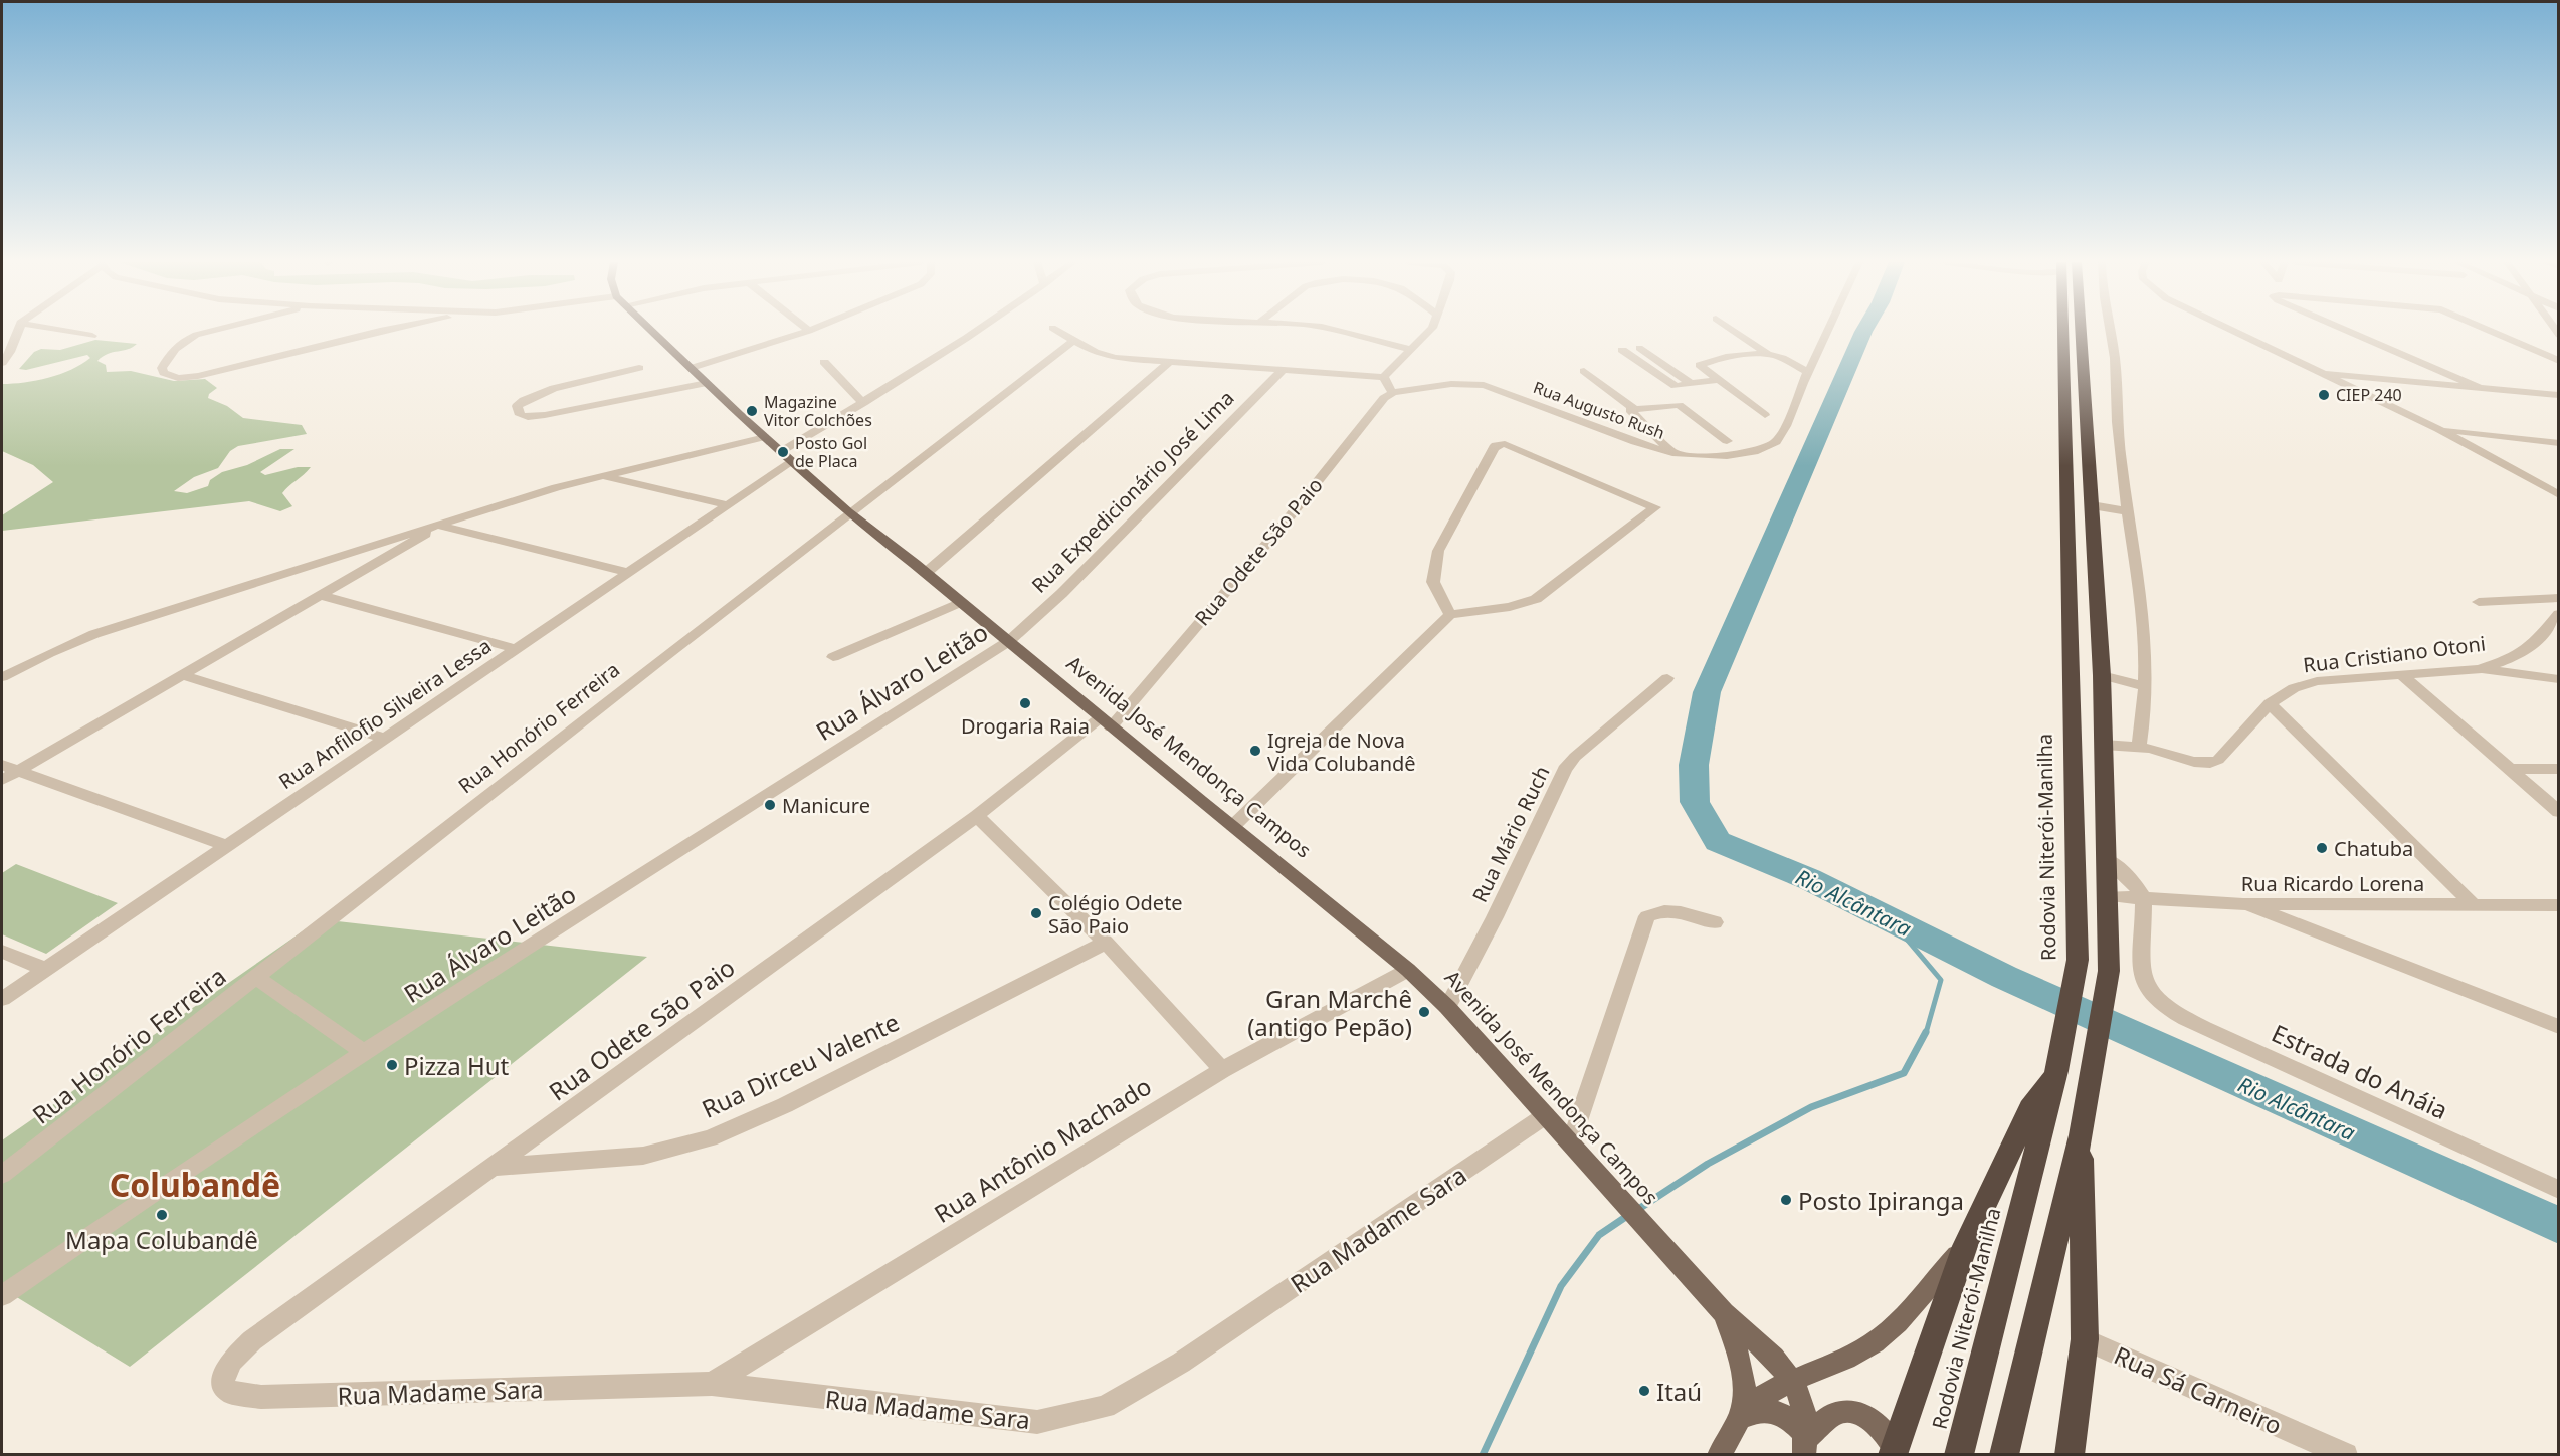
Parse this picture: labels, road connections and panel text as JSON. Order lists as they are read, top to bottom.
{
  "streets": {
    "highway": ["Rodovia Niterói-Manilha"],
    "main road": ["Avenida José Mendonça Campos"],
    "street": [
      "Rua Augusto Rush",
      "Rua Expedicionário José Lima",
      "Rua Odete São Paio",
      "Rua Cristiano Otoni",
      "Rua Álvaro Leitão",
      "Rua Anfilofio Silveira Lessa",
      "Rua Honório Ferreira",
      "Rua Mário Ruch",
      "Rua Ricardo Lorena",
      "Rua Dirceu Valente",
      "Estrada do Anáia",
      "Rua Antônio Machado",
      "Rua Madame Sara",
      "Rua Sá Carneiro"
    ]
  },
  "crossings": [
    ["Rua Augusto Rush", "Rua Odete São Paio"],
    ["Rua Expedicionário José Lima", "Rua Álvaro Leitão"],
    ["Rua Expedicionário José Lima", "Avenida José Mendonça Campos"],
    ["Rua Odete São Paio", "Avenida José Mendonça Campos"],
    ["Rua Odete São Paio", "Rua Dirceu Valente"],
    ["Rua Odete São Paio", "Rua Madame Sara"],
    ["Rua Álvaro Leitão", "Rua Honório Ferreira"],
    ["Rua Álvaro Leitão", "Avenida José Mendonça Campos"],
    ["Rua Anfilofio Silveira Lessa", "Avenida José Mendonça Campos"],
    ["Rua Honório Ferreira", "Avenida José Mendonça Campos"],
    ["Avenida José Mendonça Campos", "Rua Mário Ruch"],
    ["Avenida José Mendonça Campos", "Rua Antônio Machado"],
    ["Avenida José Mendonça Campos", "Rua Madame Sara"],
    ["Rua Ricardo Lorena", "Estrada do Anáia"],
    ["Rua Antônio Machado", "Rua Madame Sara"]
  ],
  "districts": ["Colubandê"],
  "water": ["Rio Alcântara"],
  "places": [
    "CIEP 240",
    "Magazine Vitor Colchões",
    "Posto Gol de Placa",
    "Drogaria Raia",
    "Igreja de Nova Vida Colubandê",
    "Manicure",
    "Chatuba",
    "Colégio Odete São Paio",
    "Gran Marchê (antigo Pepão)",
    "Pizza Hut",
    "Posto Ipiranga",
    "Mapa Colubandê",
    "Itaú"
  ]
}
